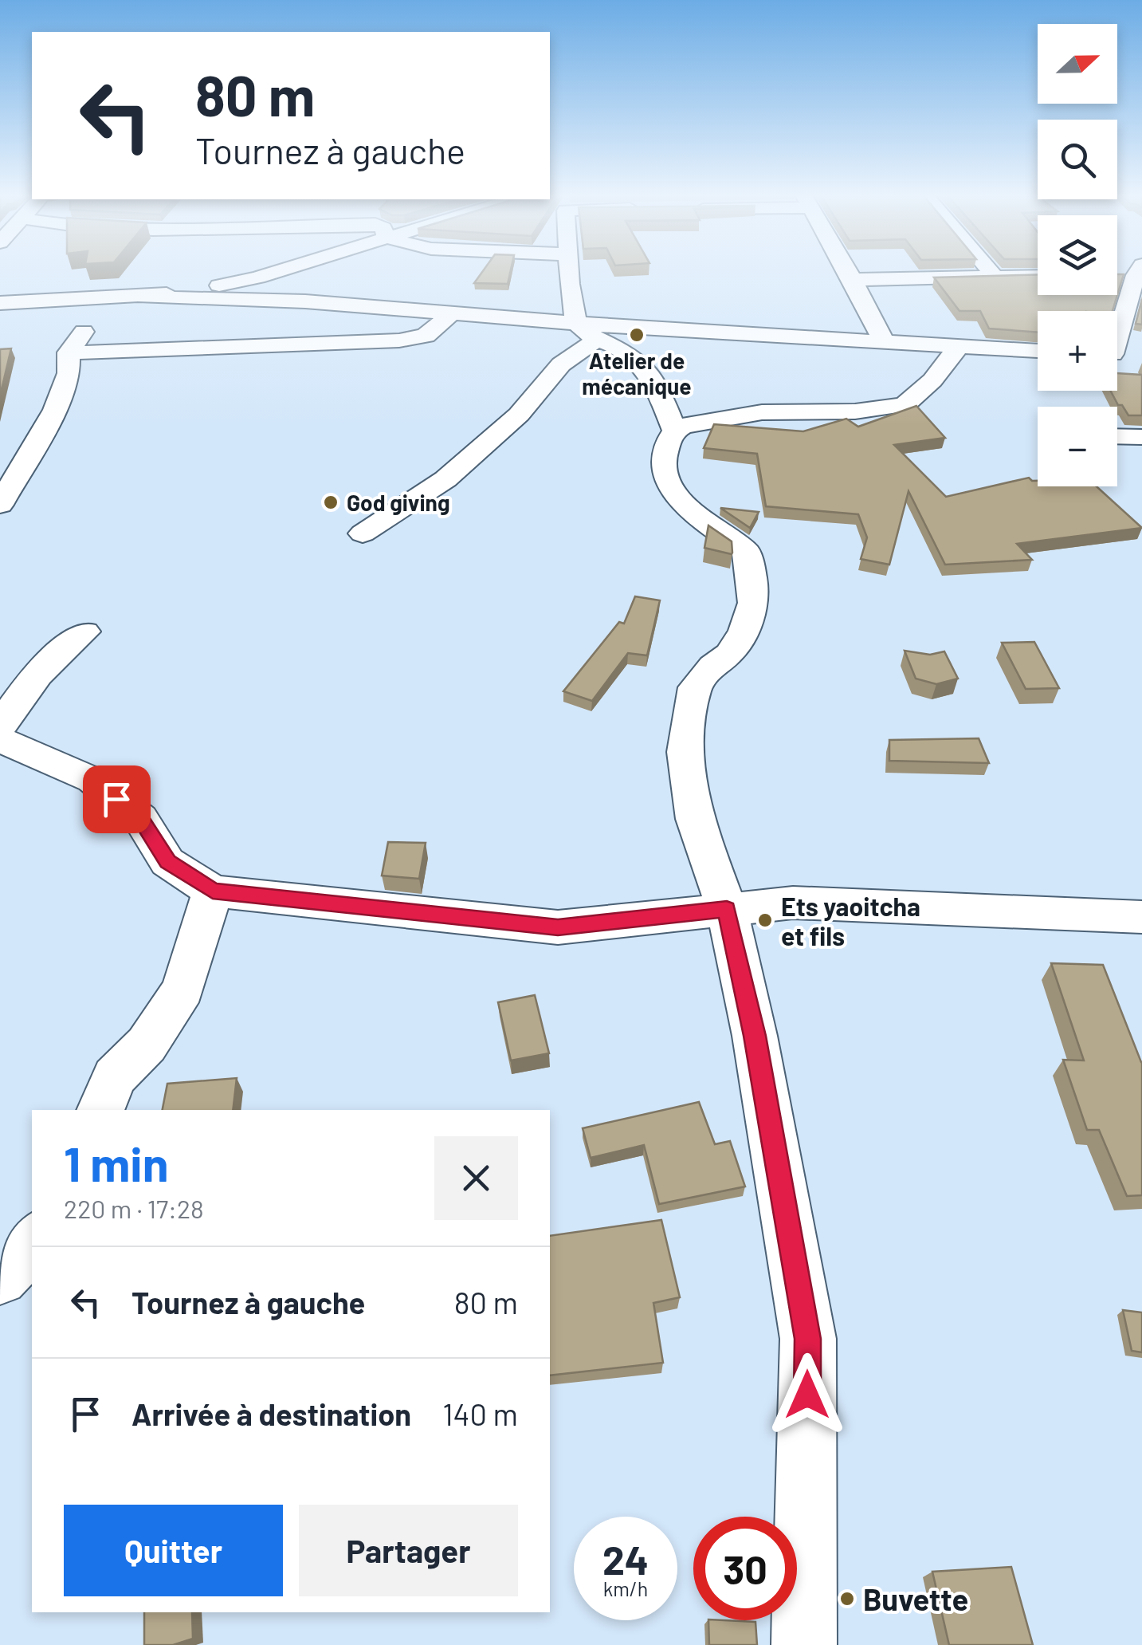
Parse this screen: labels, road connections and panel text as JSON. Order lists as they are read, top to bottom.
{
  "places": [
    "Atelier de mécanique",
    "God giving",
    "Ets yaoitcha et fils",
    "Buvette"
  ],
  "north": "right",
  "page": {
    "map_buttons": ["+", "−"],
    "turn": ["80 m", "Tournez à gauche"],
    "heading": ["1 min", "220 m · 17:28"],
    "list": [
      {
        "name": "Tournez à gauche",
        "value": "80 m"
      },
      {
        "name": "Arrivée à destination",
        "value": "140 m"
      }
    ],
    "buttons": ["Quitter", "Partager"],
    "speed": "24 km/h",
    "limit": "30"
  }
}
